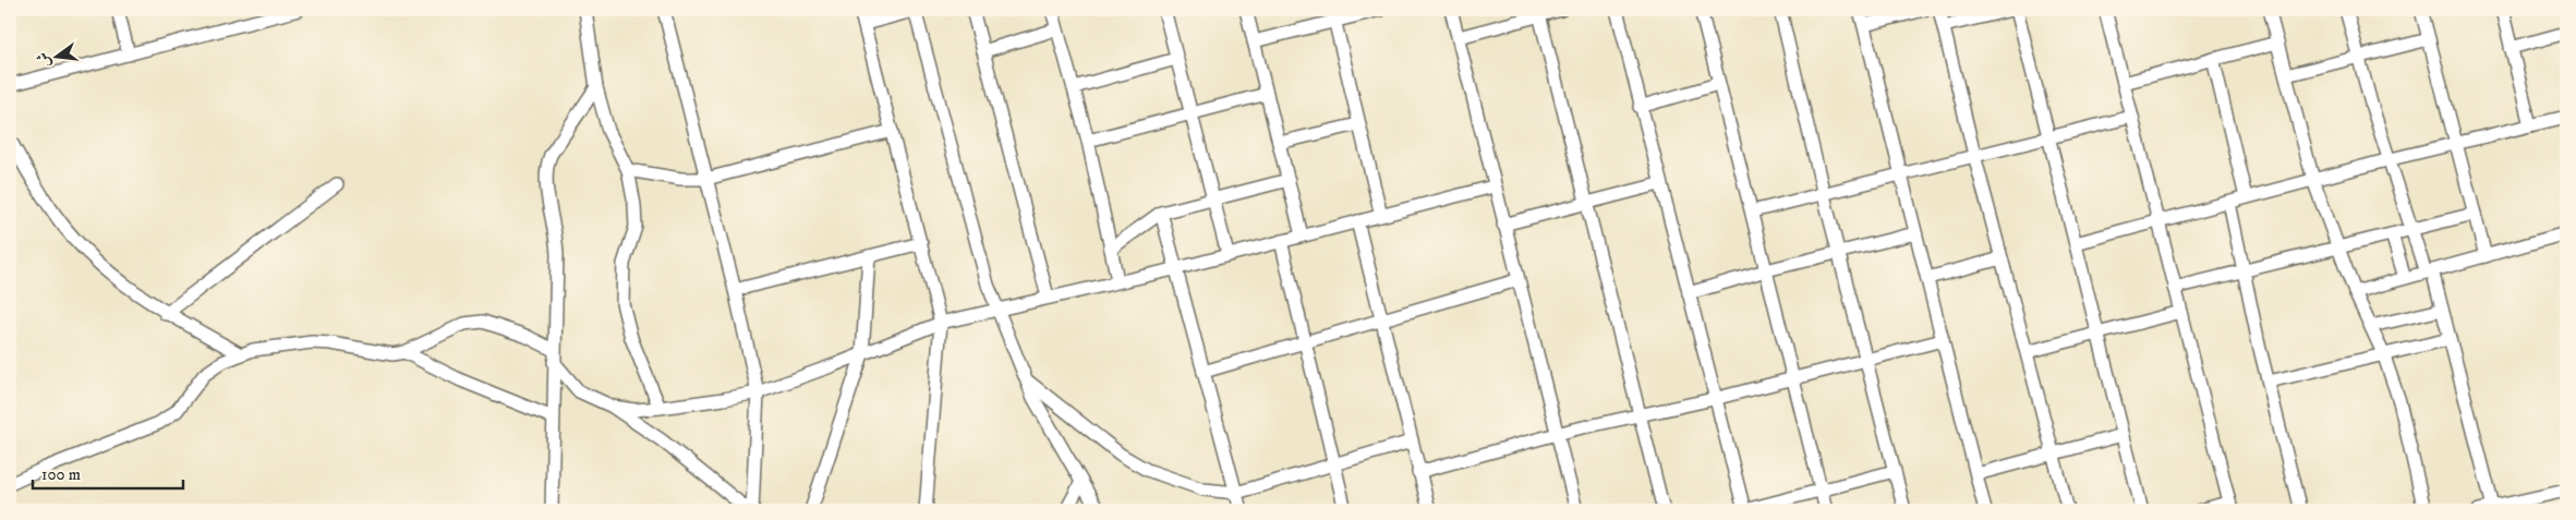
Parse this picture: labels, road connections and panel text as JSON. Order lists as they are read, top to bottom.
{
  "scale_bar": "100 m",
  "north": "left"
}
